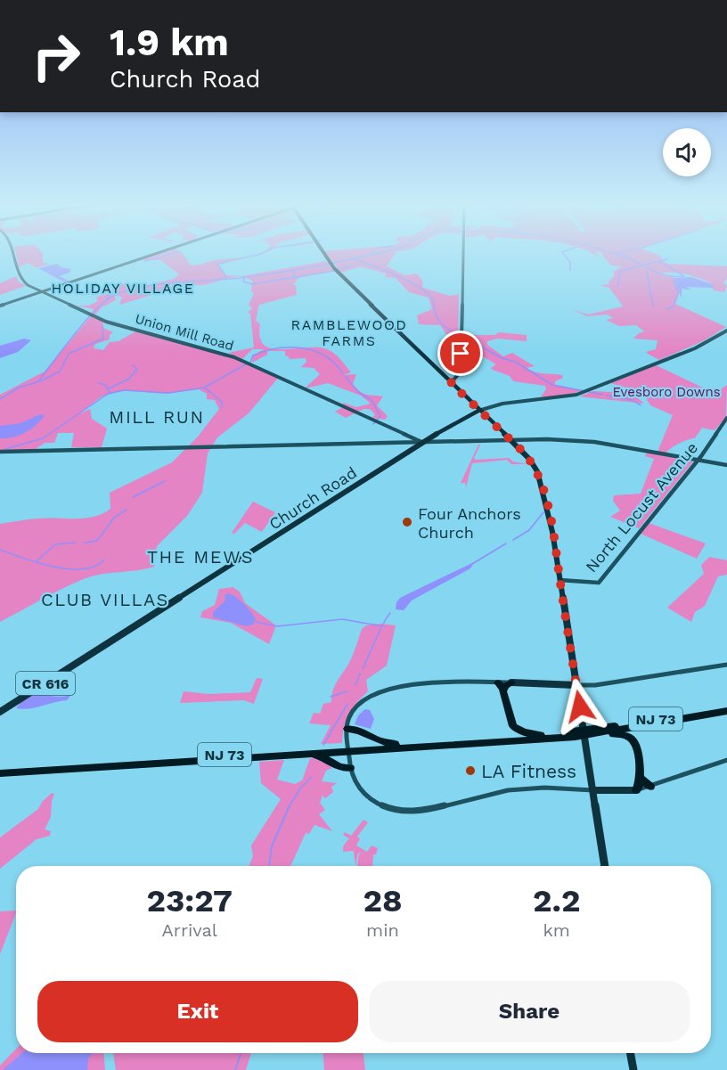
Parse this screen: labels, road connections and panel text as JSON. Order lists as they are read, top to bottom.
{
  "streets": {
    "highway": ["NJ 73"],
    "main road": ["Church Road", "CR 616"],
    "street": ["Union Mill Road", "North Locust Avenue"]
  },
  "crossings": [
    ["Union Mill Road", "Church Road"]
  ],
  "districts": [
    "HOLIDAY VILLAGE",
    "RAMBLEWOOD FARMS",
    "MILL RUN",
    "THE MEWS",
    "CLUB VILLAS"
  ],
  "parks": ["Evesboro Downs"],
  "places": ["Four Anchors Church", "LA Fitness"],
  "page": {
    "turn": ["1.9 km", "Church Road"],
    "eta": [
      "23:27",
      "Arrival",
      "28",
      "min",
      "2.2",
      "km"
    ],
    "buttons": ["Exit", "Share"]
  }
}
